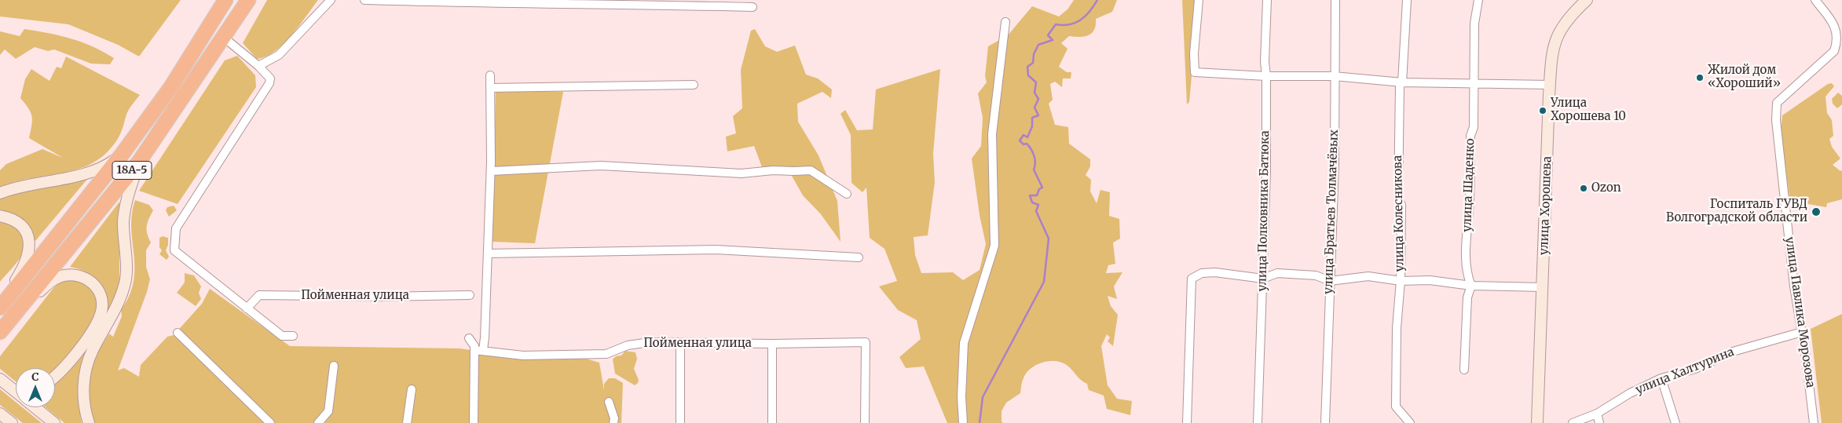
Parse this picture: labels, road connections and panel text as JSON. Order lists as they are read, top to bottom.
{
  "streets": {
    "highway": ["18А-5"],
    "main road": ["улица Хорошева"],
    "street": [
      "улица Шаденко",
      "улица Полковника Батюка",
      "улица Братьев Толмачёвых",
      "улица Колесникова",
      "Пойменная улица",
      "улица Павлика Морозова",
      "улица Халтурина"
    ]
  },
  "crossings": [
    ["улица Павлика Морозова", "улица Халтурина"]
  ],
  "places": [
    "Жилой дом «Хороший»",
    "Улица Хорошева 10",
    "Ozon",
    "Госпиталь ГУВД Волгоградской области"
  ],
  "north": "top"
}
